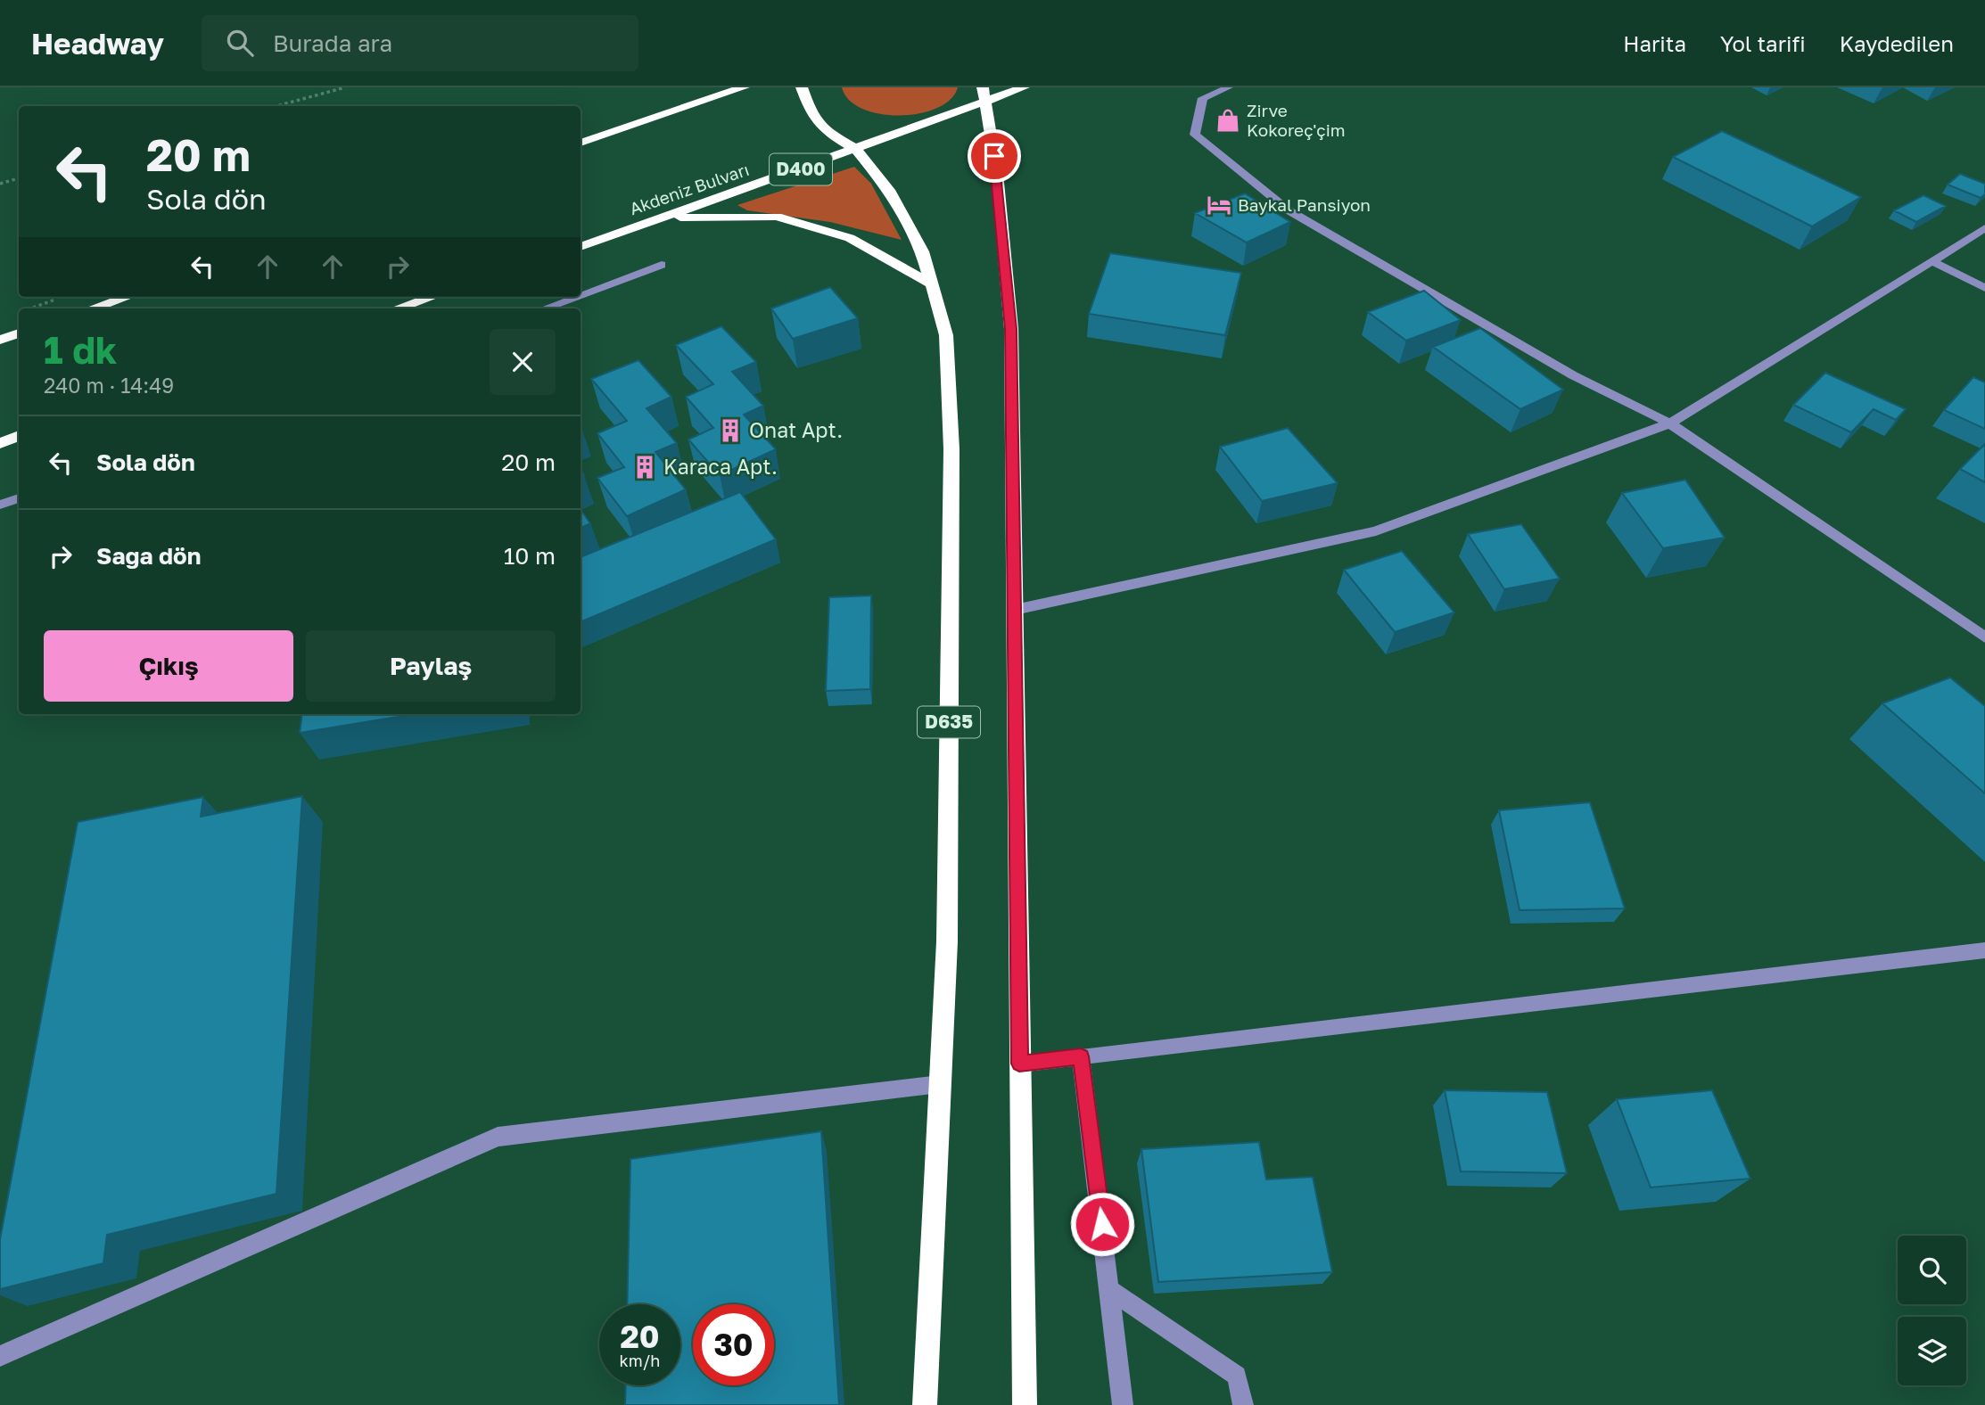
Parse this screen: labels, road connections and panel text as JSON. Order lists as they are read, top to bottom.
{
  "streets": {
    "highway": ["D400", "Akdeniz Bulvarı", "D635"]
  },
  "crossings": [
    ["Akdeniz Bulvarı", "D635"]
  ],
  "places": {
    "shop": ["Zirve Kokoreç'çim"],
    "hotel": ["Baykal Pansiyon"],
    "building": ["Onat Apt.", "Karaca Apt."]
  },
  "page": {
    "header": "Headway",
    "search": "Burada ara",
    "nav": ["Harita", "Yol tarifi", "Kaydedilen"],
    "turn": ["20 m", "Sola dön"],
    "heading": ["1 dk", "240 m · 14:49"],
    "list": [
      {
        "name": "Sola dön",
        "value": "20 m"
      },
      {
        "name": "Sağa dön",
        "value": "10 m"
      }
    ],
    "buttons": ["Çıkış", "Paylaş"],
    "speed": "20 km/h",
    "limit": "30"
  }
}
